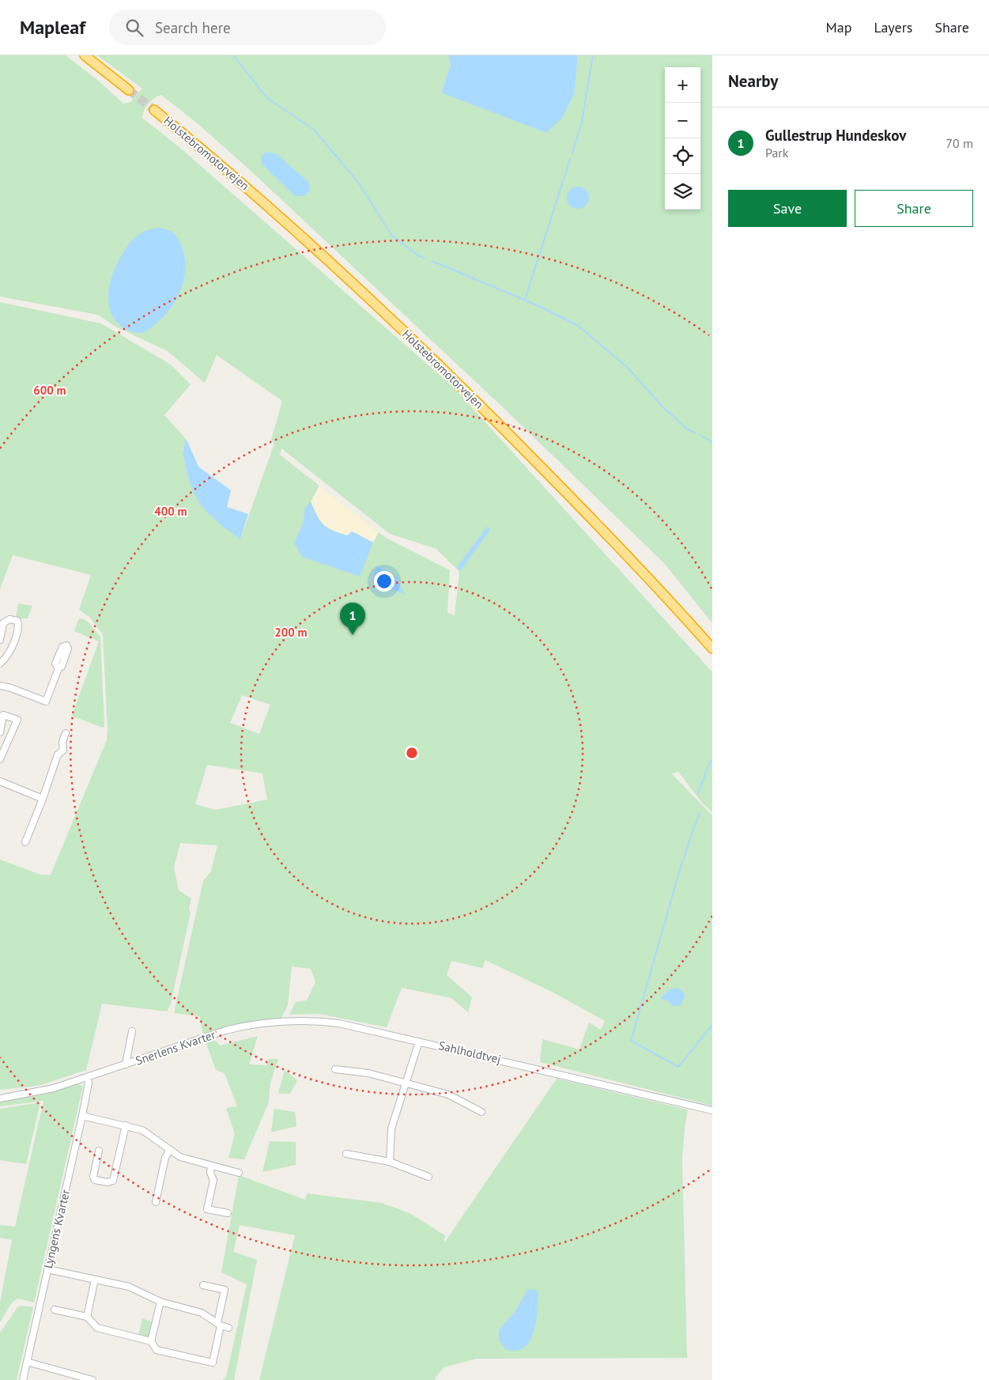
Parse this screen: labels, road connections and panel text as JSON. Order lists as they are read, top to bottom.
{
  "streets": {
    "highway": ["Holstebromotorvejen"],
    "street": ["Snerlens Kvarter", "Sahlholdtvej", "Lyngens Kvarter"]
  },
  "crossings": [
    ["Snerlens Kvarter", "Sahlholdtvej"],
    ["Snerlens Kvarter", "Lyngens Kvarter"]
  ],
  "page": {
    "header": "Mapleaf",
    "search": "Search here",
    "nav": ["Map", "Layers", "Share"],
    "heading": "Nearby",
    "map_buttons": ["+", "−"],
    "list": [
      {
        "mark": "1",
        "name": "Gullestrup Hundeskov",
        "note": "Park",
        "value": "70 m"
      }
    ],
    "buttons": ["Save", "Share"],
    "pins": "1"
  },
  "rings": ["600 m", "400 m", "200 m"]
}
